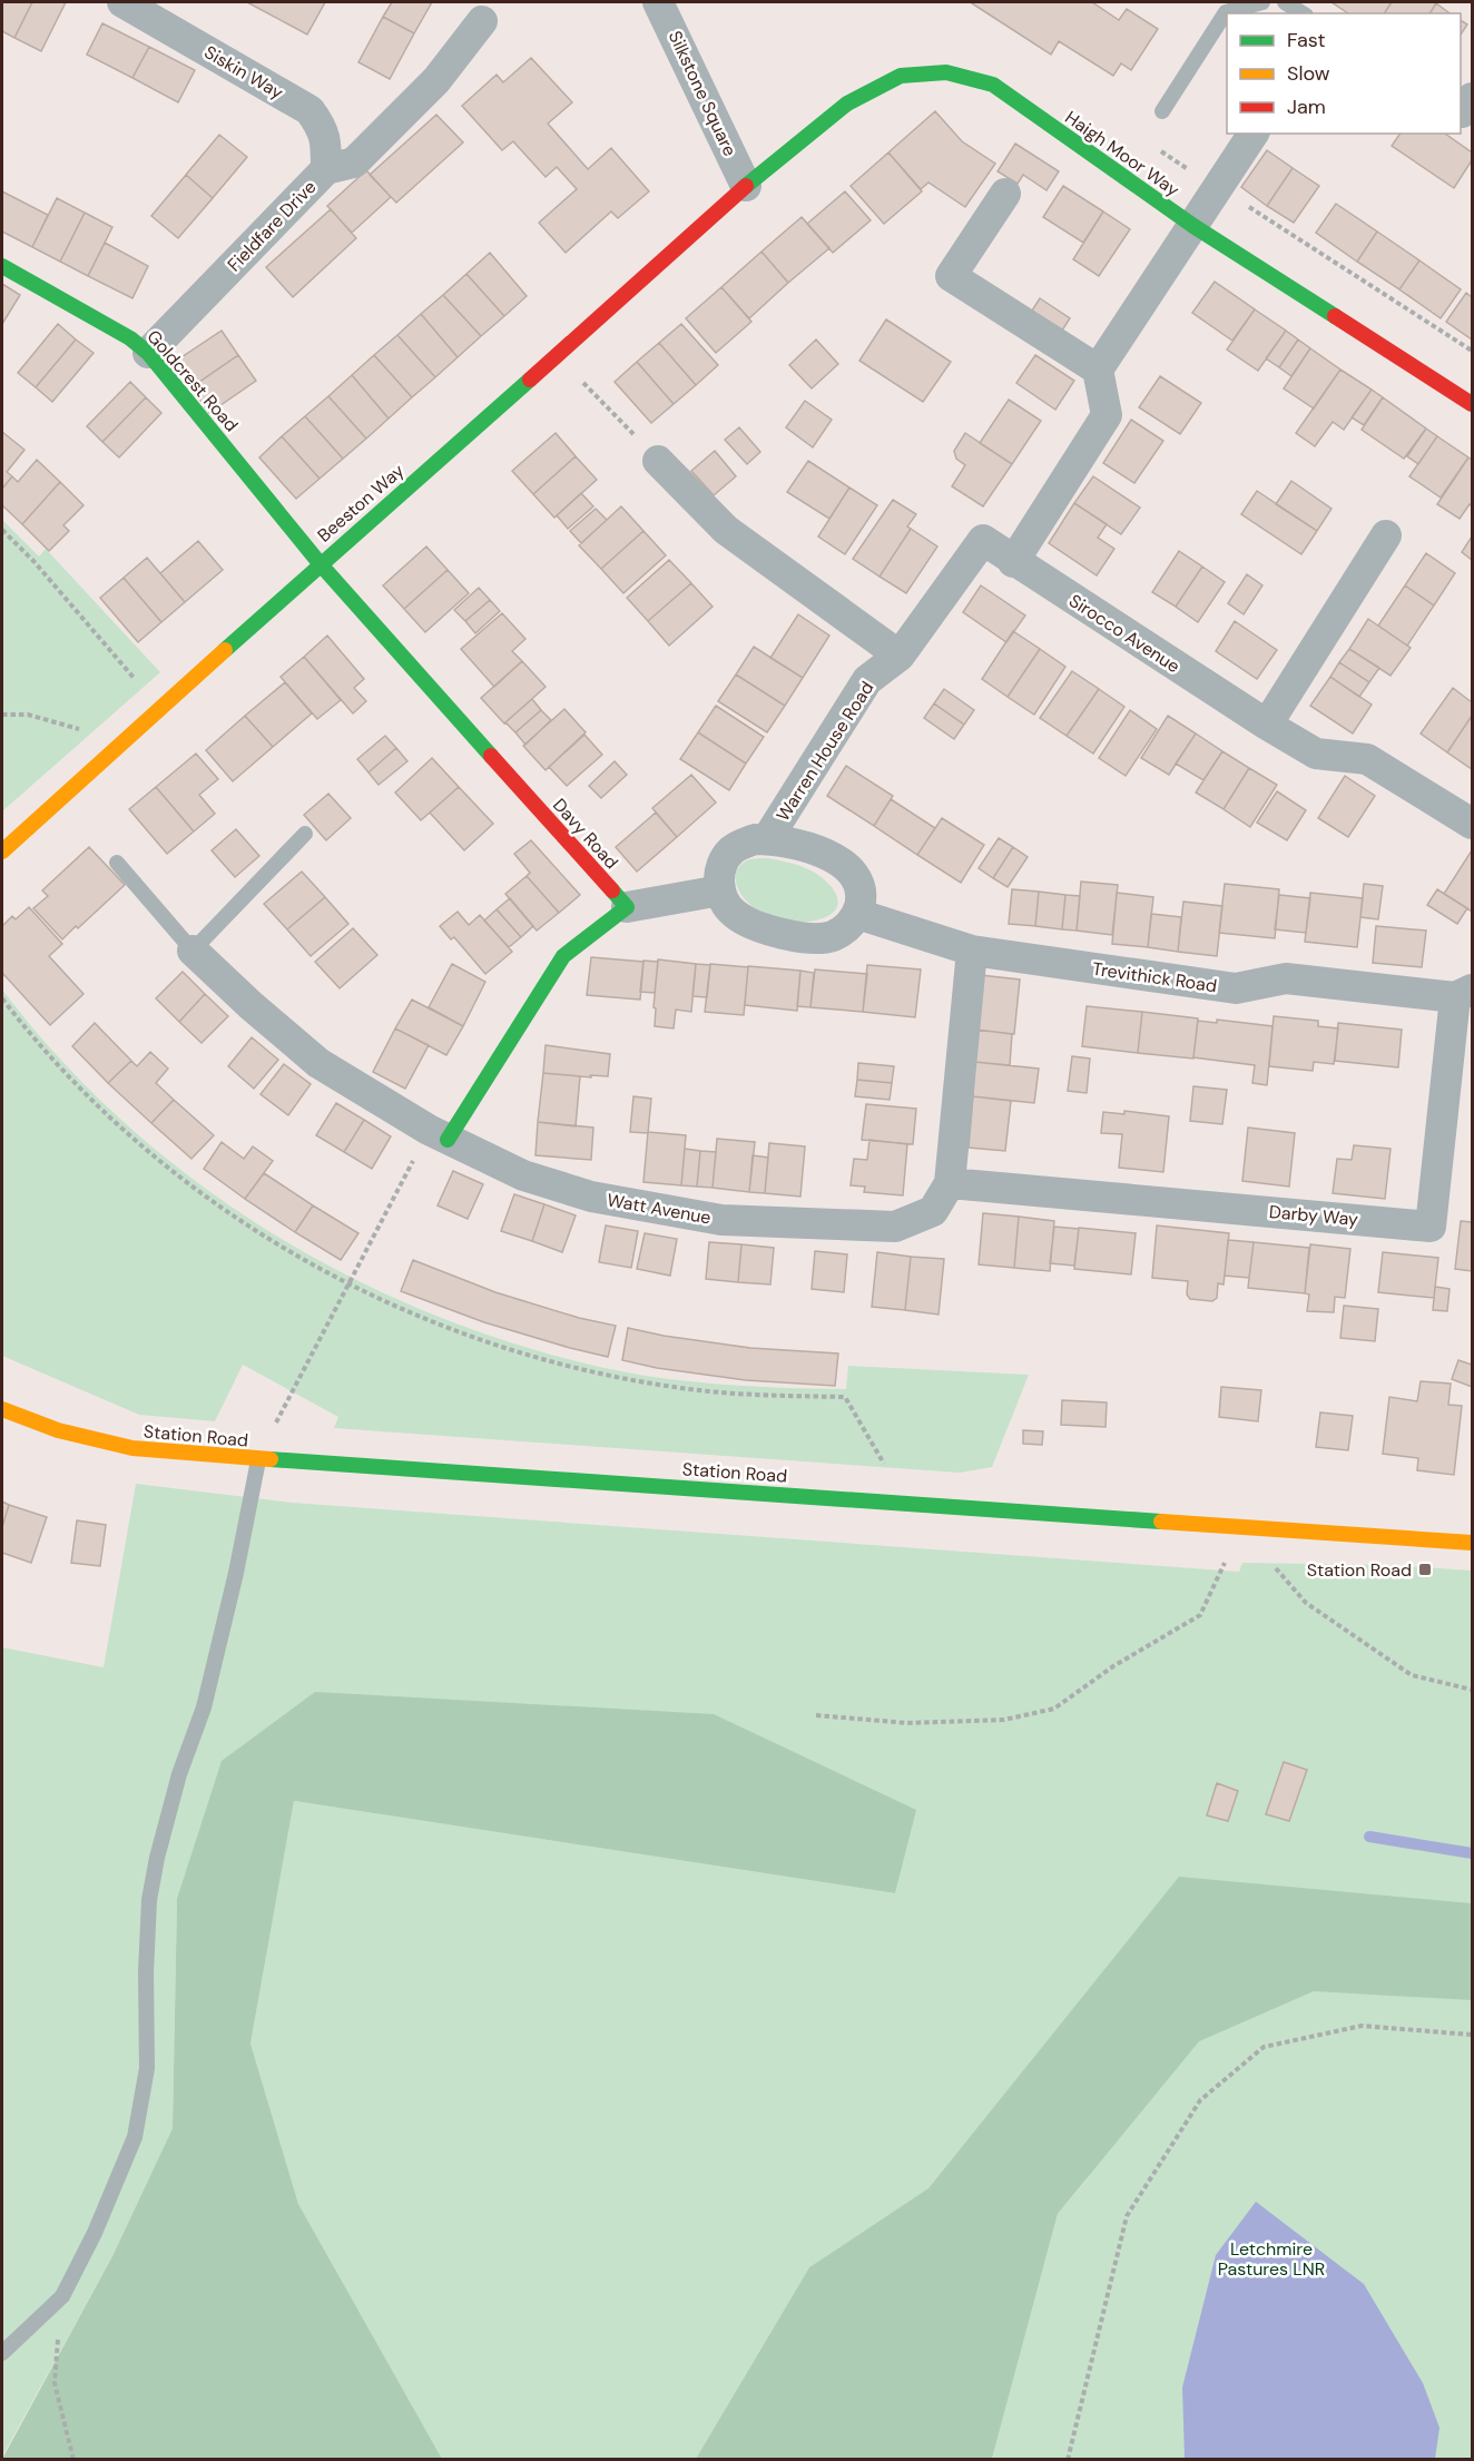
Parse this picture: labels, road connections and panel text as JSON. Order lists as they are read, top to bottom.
{
  "streets": {
    "street": [
      "Siskin Way",
      "Silkstone Square",
      "Haigh Moor Way",
      "Fieldfare Drive",
      "Goldcrest Road",
      "Beeston Way",
      "Sirocco Avenue",
      "Warren House Road",
      "Davy Road",
      "Trevithick Road",
      "Watt Avenue",
      "Darby Way",
      "Station Road"
    ]
  },
  "crossings": [
    ["Siskin Way", "Fieldfare Drive"],
    ["Silkstone Square", "Haigh Moor Way"],
    ["Silkstone Square", "Beeston Way"],
    ["Haigh Moor Way", "Beeston Way"],
    ["Fieldfare Drive", "Goldcrest Road"],
    ["Goldcrest Road", "Beeston Way"],
    ["Goldcrest Road", "Davy Road"],
    ["Beeston Way", "Davy Road"],
    ["Sirocco Avenue", "Warren House Road"],
    ["Warren House Road", "Trevithick Road"],
    ["Trevithick Road", "Watt Avenue"],
    ["Trevithick Road", "Darby Way"],
    ["Watt Avenue", "Darby Way"]
  ],
  "parks": ["Letchmire Pastures LNR"],
  "places": {
    "transit": ["Station Road"]
  },
  "legend": ["Fast", "Slow", "Jam"]
}
